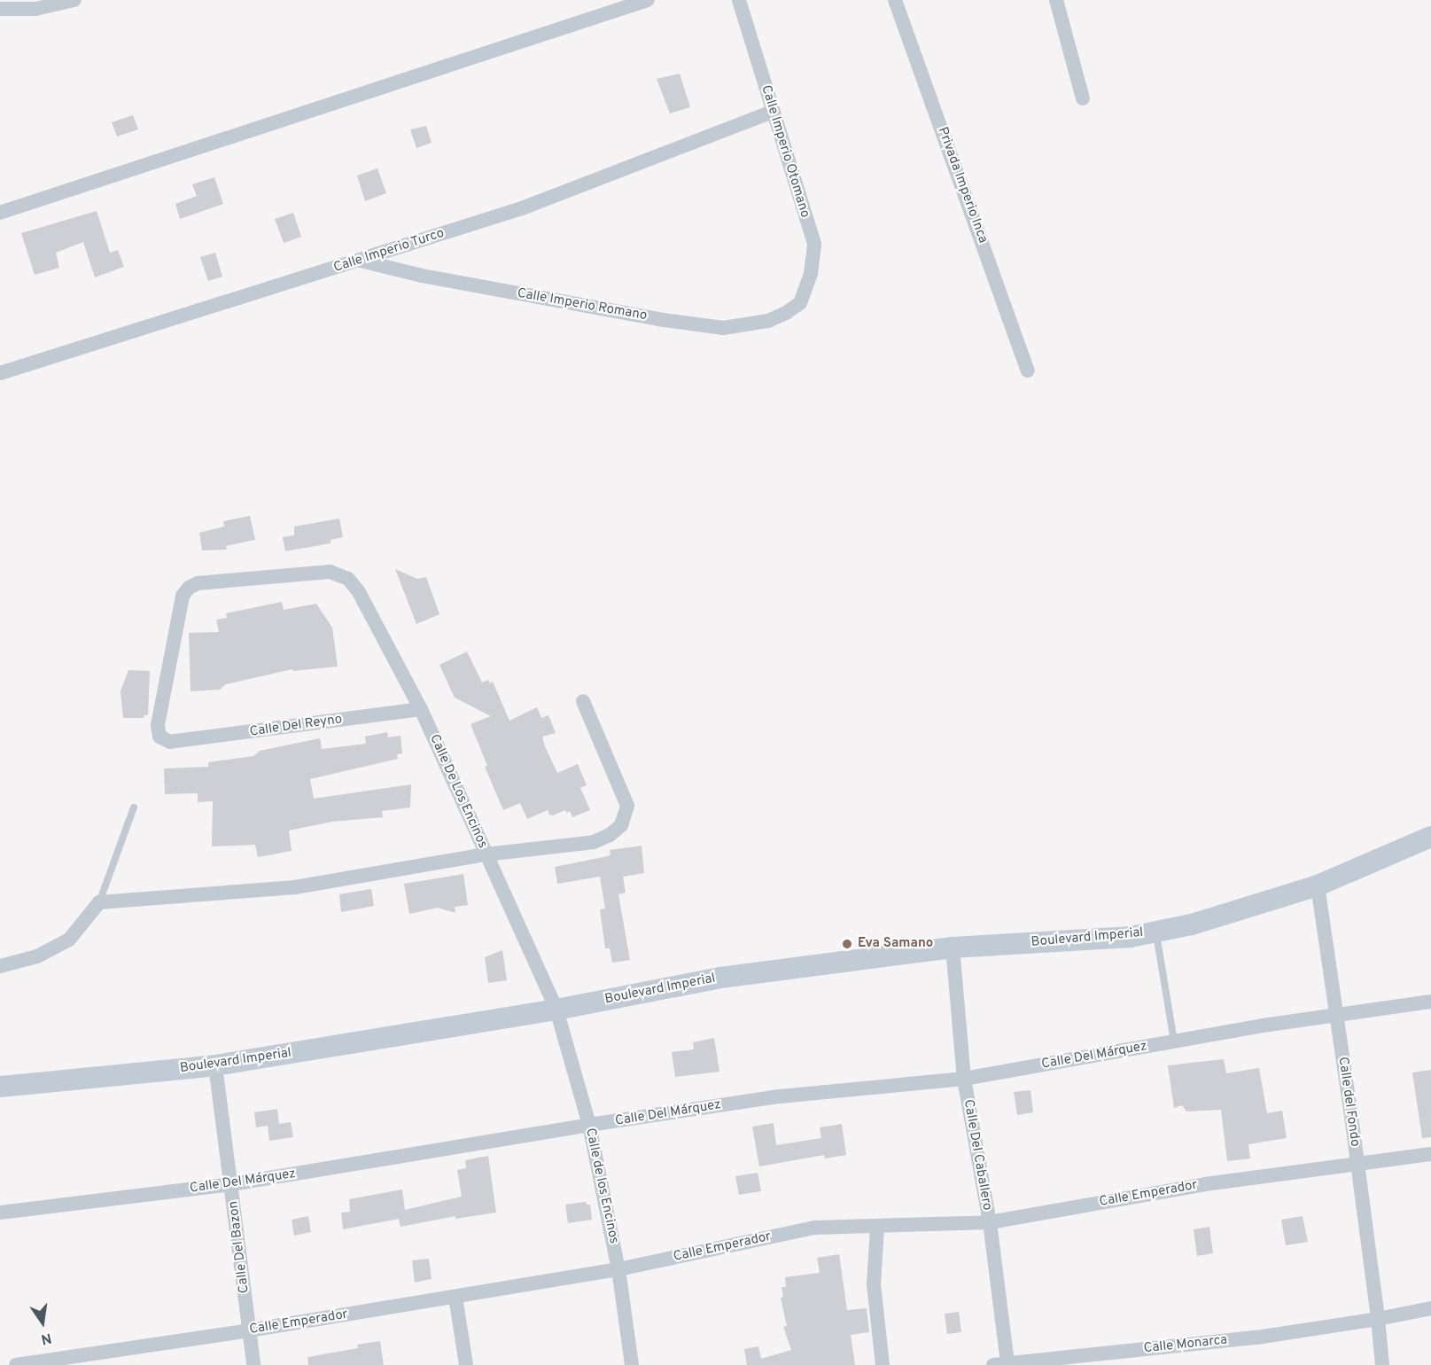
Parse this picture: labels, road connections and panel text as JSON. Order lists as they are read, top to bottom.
{
  "streets": {
    "street": [
      "Calle Imperio Otomano",
      "Privada Imperio Inca",
      "Calle Imperio Turco",
      "Calle Imperio Romano",
      "Calle Del Reyno",
      "Calle De Los Encinos",
      "Boulevard Imperial",
      "Calle Del Márquez",
      "Calle del Fondo",
      "Calle Del Caballero",
      "Calle de los Encinos",
      "Calle Emperador",
      "Calle Del Bazon",
      "Calle Monarca"
    ]
  },
  "crossings": [
    ["Calle Imperio Otomano", "Calle Imperio Turco"],
    ["Calle Imperio Otomano", "Calle Imperio Romano"],
    ["Calle Imperio Turco", "Calle Imperio Romano"],
    ["Calle Del Reyno", "Calle De Los Encinos"],
    ["Calle De Los Encinos", "Boulevard Imperial"],
    ["Calle De Los Encinos", "Calle de los Encinos"],
    ["Boulevard Imperial", "Calle del Fondo"],
    ["Boulevard Imperial", "Calle Del Caballero"],
    ["Boulevard Imperial", "Calle de los Encinos"],
    ["Boulevard Imperial", "Calle Del Bazon"],
    ["Calle Del Márquez", "Calle del Fondo"],
    ["Calle Del Márquez", "Calle Del Caballero"],
    ["Calle Del Márquez", "Calle de los Encinos"],
    ["Calle Del Márquez", "Calle Del Bazon"],
    ["Calle del Fondo", "Calle Emperador"],
    ["Calle del Fondo", "Calle Monarca"],
    ["Calle Del Caballero", "Calle Emperador"],
    ["Calle Del Caballero", "Calle Monarca"],
    ["Calle de los Encinos", "Calle Emperador"],
    ["Calle Emperador", "Calle Del Bazon"]
  ],
  "places": ["Eva Samano"],
  "north": "bottom"
}
